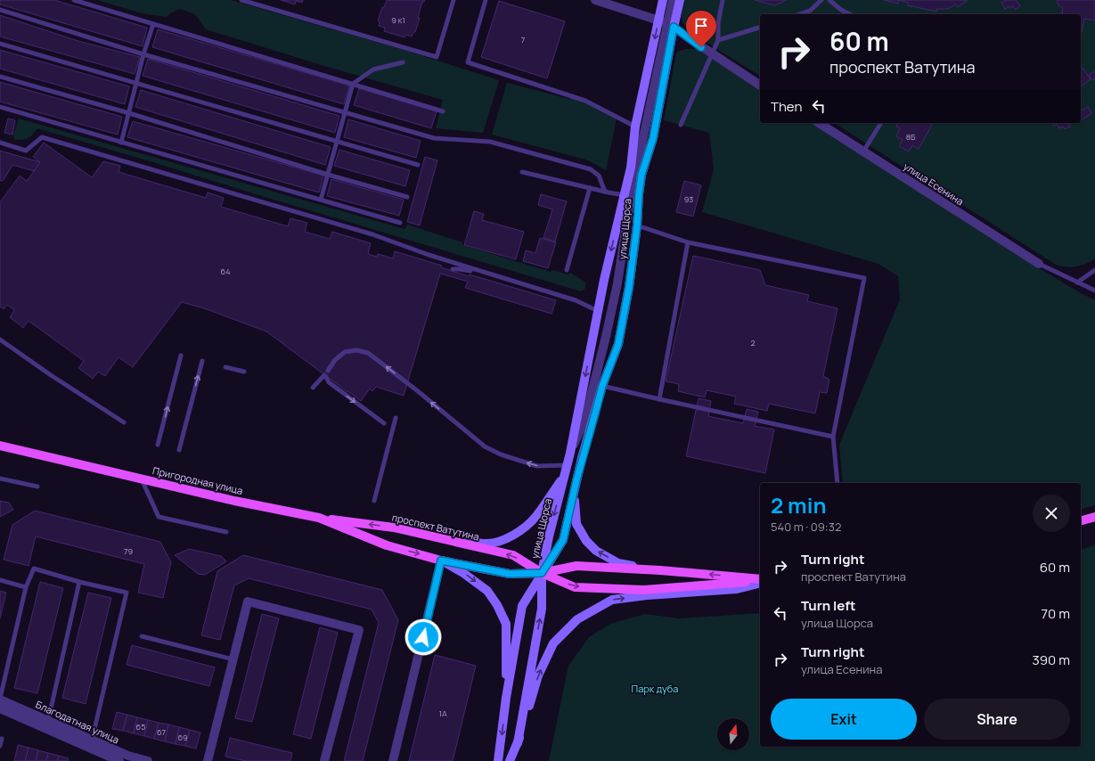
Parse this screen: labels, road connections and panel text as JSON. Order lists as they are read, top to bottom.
{
  "streets": {
    "main road": ["улица Щорса", "Пригородная улица", "проспект Ватутина"],
    "street": ["улица Есенина", "Благодатная улица"]
  },
  "crossings": [
    ["улица Щорса", "проспект Ватутина"],
    ["Пригородная улица", "проспект Ватутина"]
  ],
  "parks": ["Парк дуба"],
  "house_numbers": [
    "9 к1",
    "7",
    "8Б",
    "93",
    "64",
    "2",
    "79",
    "1А",
    "65",
    "67",
    "69"
  ],
  "north": "top",
  "page": {
    "turn": ["60 m", "проспект Ватутина"],
    "then": "Then",
    "heading": ["2 min", "540 m · 09:32"],
    "list": [
      {
        "name": "Turn right",
        "note": "проспект Ватутина",
        "value": "60 m"
      },
      {
        "name": "Turn left",
        "note": "улица Щорса",
        "value": "70 m"
      },
      {
        "name": "Turn right",
        "note": "улица Есенина",
        "value": "390 m"
      }
    ],
    "buttons": ["Exit", "Share"]
  }
}
